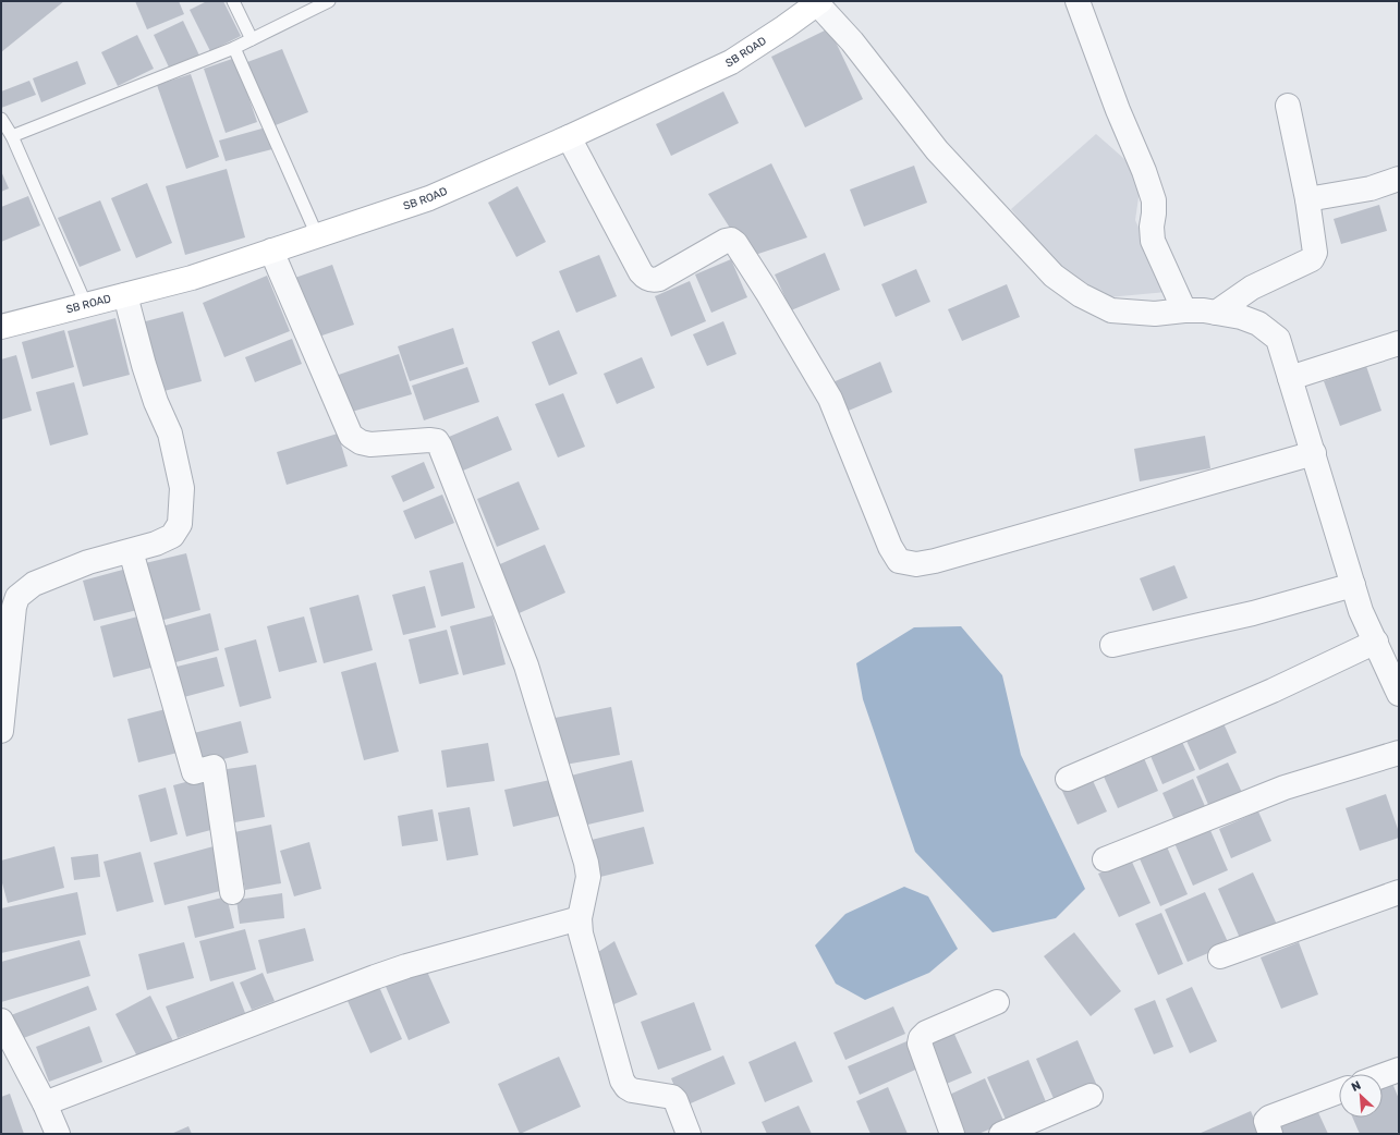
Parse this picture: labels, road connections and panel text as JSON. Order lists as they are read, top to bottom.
{
  "streets": {
    "street": ["SB ROAD"]
  },
  "north": "top left"
}
